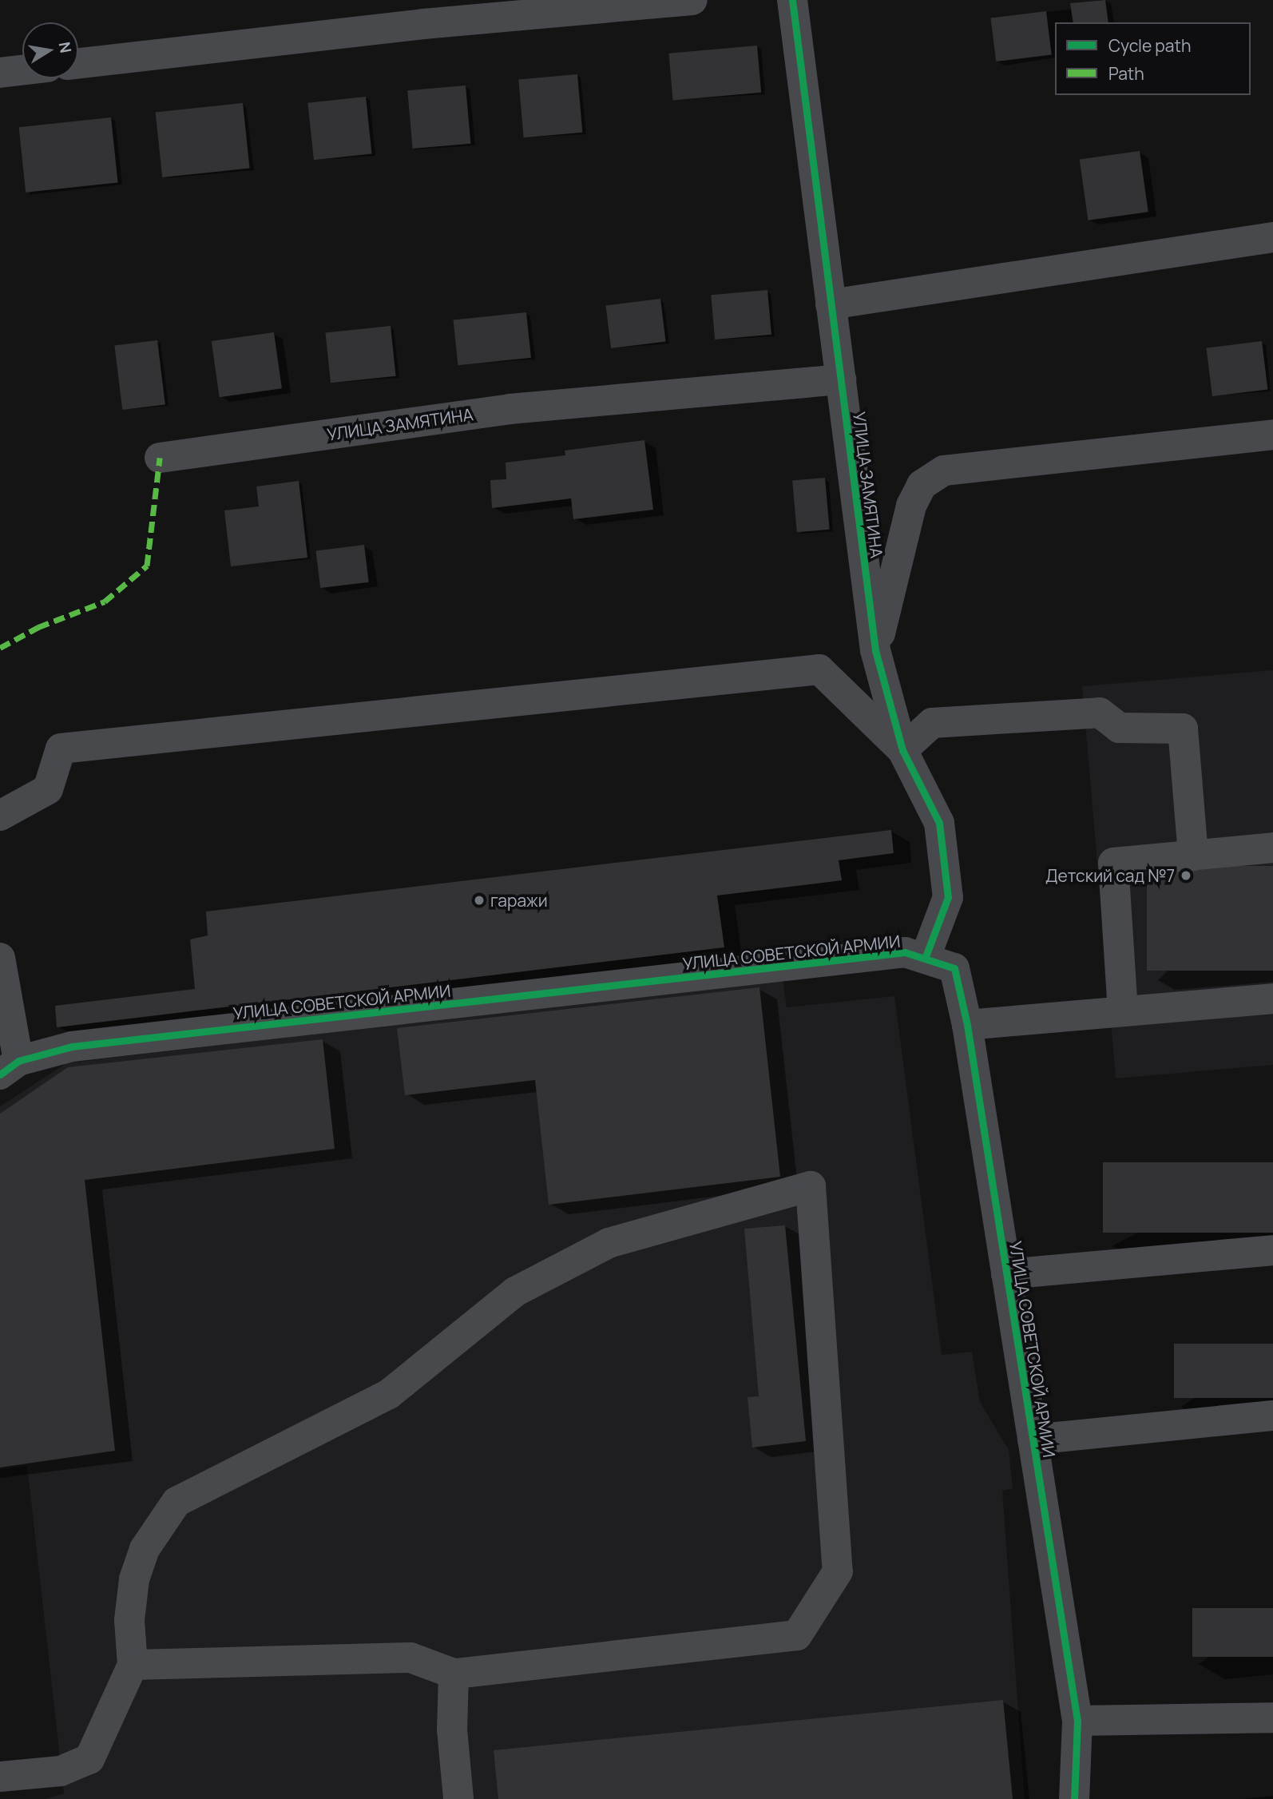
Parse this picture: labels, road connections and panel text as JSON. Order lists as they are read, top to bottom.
{
  "streets": {
    "street": ["УЛИЦА ЗАМЯТИНА", "УЛИЦА СОВЕТСКОЙ АРМИИ"]
  },
  "crossings": [
    ["УЛИЦА ЗАМЯТИНА", "УЛИЦА СОВЕТСКОЙ АРМИИ"]
  ],
  "places": ["Детский сад №7", "гаражи"],
  "legend": ["Cycle path", "Path"],
  "north": "right"
}
